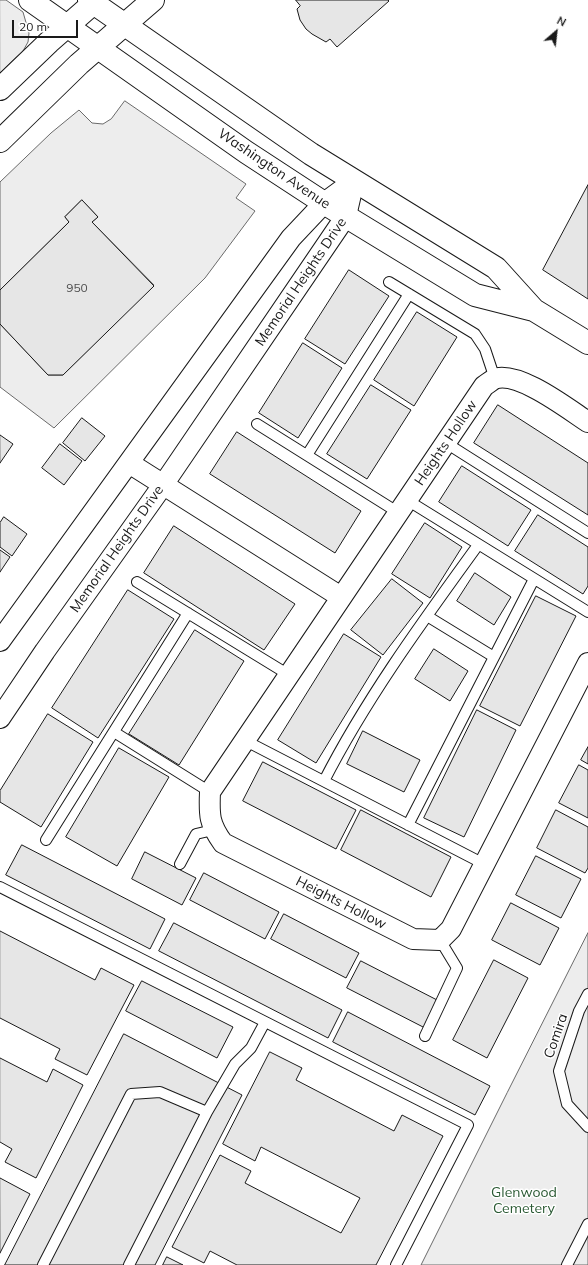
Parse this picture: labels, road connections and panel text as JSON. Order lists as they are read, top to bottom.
{
  "streets": {
    "main road": ["Washington Avenue"],
    "street": ["Memorial Heights Drive", "Heights Hollow"],
    "lane": ["Comira"]
  },
  "crossings": [
    ["Washington Avenue", "Memorial Heights Drive"]
  ],
  "parks": ["Glenwood Cemetery"],
  "house_numbers": ["950"],
  "scale_bar": "20 m",
  "north": "top right"
}
